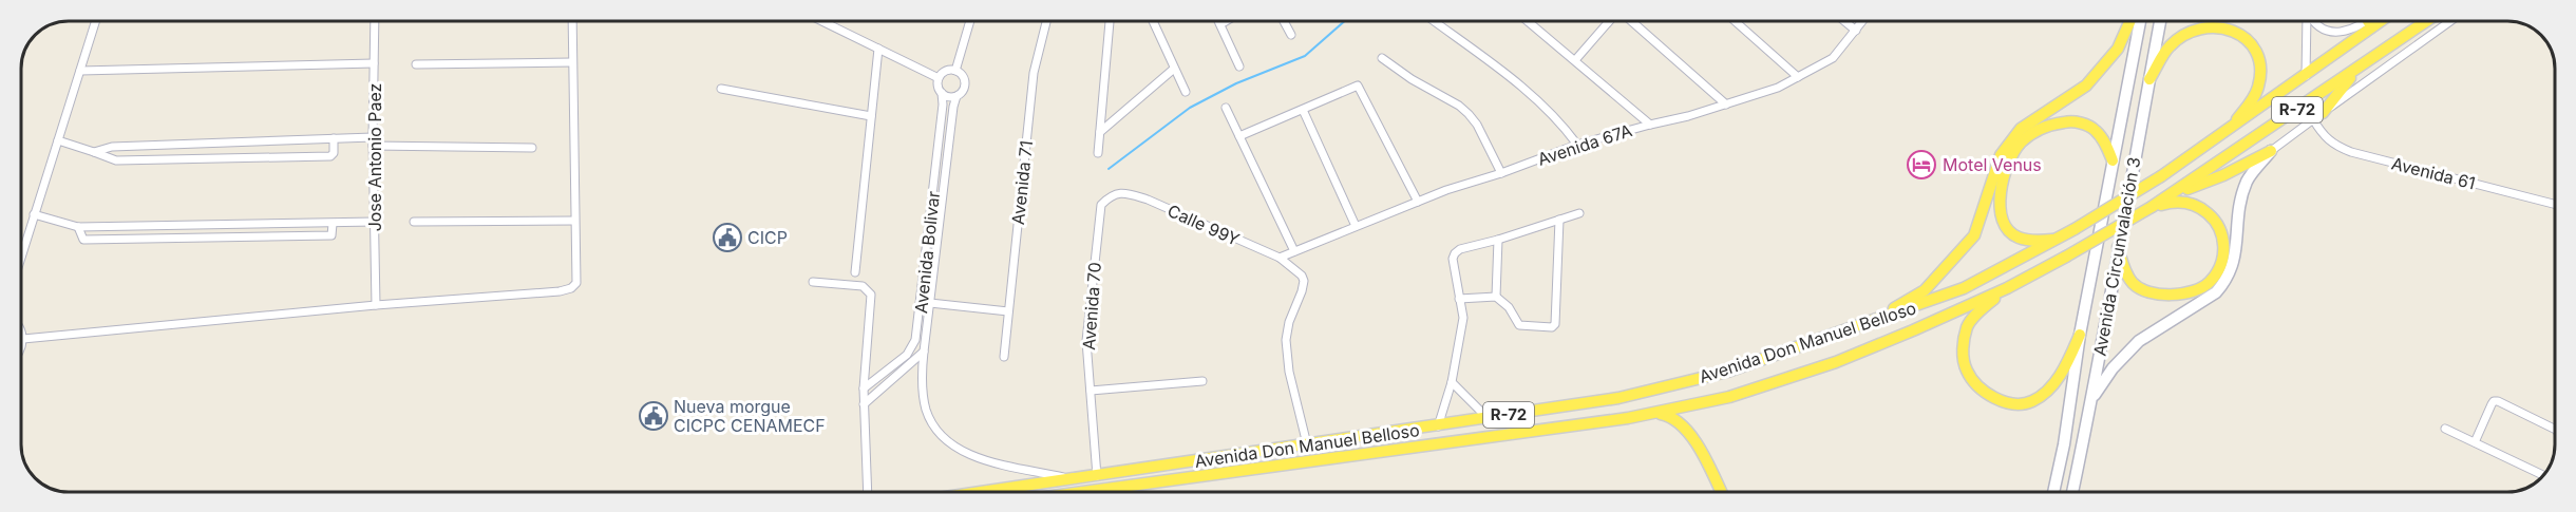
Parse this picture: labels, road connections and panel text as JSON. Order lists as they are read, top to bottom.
{
  "streets": {
    "main road": ["R-72", "Avenida Circunvalación 3", "Avenida Don Manuel Belloso"],
    "street": [
      "Avenida 67A",
      "Jose Antonio Paez",
      "Avenida 61",
      "Avenida 71",
      "Calle 99Y",
      "Avenida Bolivar",
      "Avenida 70"
    ]
  },
  "crossings": [
    ["R-72", "Avenida 61"],
    ["R-72", "Avenida Don Manuel Belloso"],
    ["Avenida 67A", "Calle 99Y"],
    ["Calle 99Y", "Avenida 70"],
    ["Calle 99Y", "Avenida Don Manuel Belloso"],
    ["Avenida 70", "Avenida Don Manuel Belloso"]
  ],
  "places": {
    "hotel": ["Motel Venus"],
    "public building": ["CICP", "Nueva morgue CICPC CENAMECF"]
  }
}
